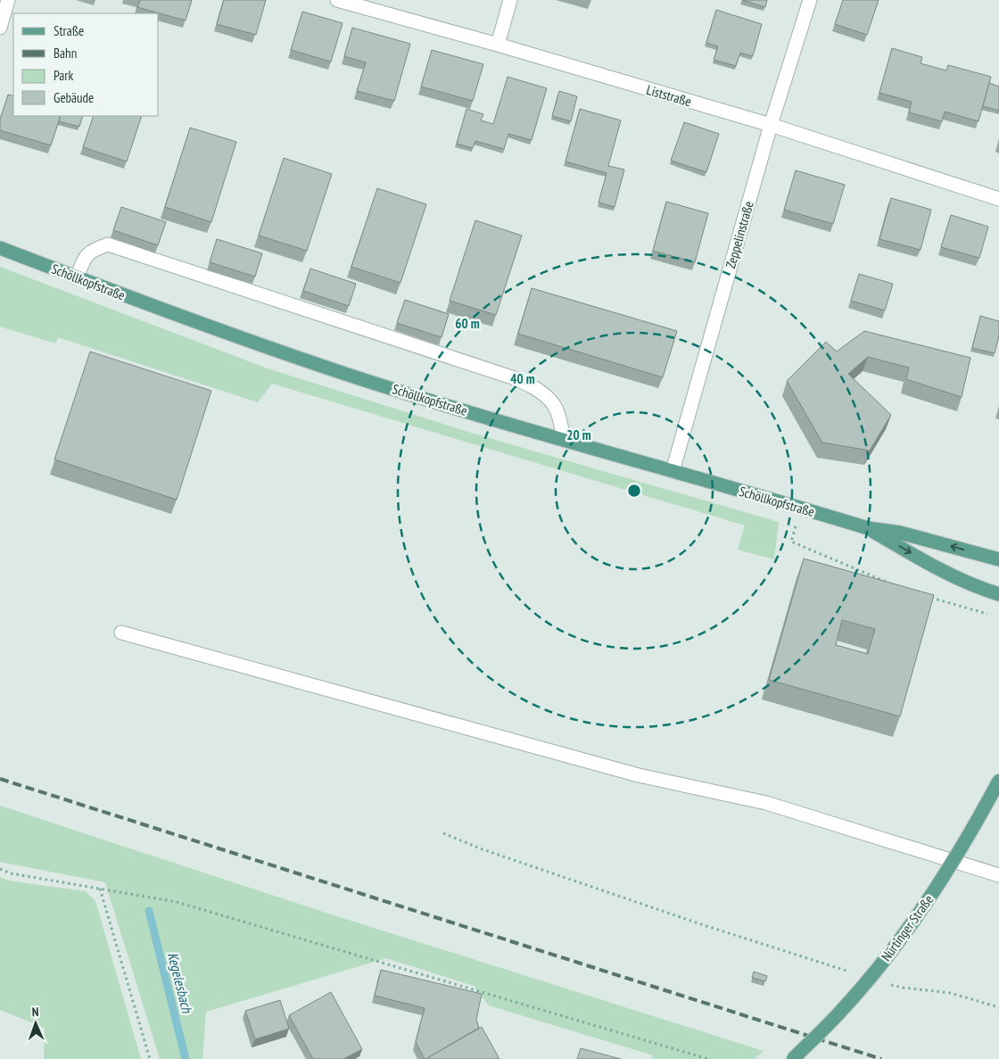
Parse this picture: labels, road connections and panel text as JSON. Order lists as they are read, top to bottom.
{
  "streets": {
    "main road": ["Schöllkopfstraße", "Nürtinger Straße"],
    "street": ["Liststraße", "Zeppelinstraße"]
  },
  "crossings": [
    ["Liststraße", "Zeppelinstraße"],
    ["Zeppelinstraße", "Schöllkopfstraße"]
  ],
  "water": ["Kegelesbach"],
  "legend": [
    "Straße",
    "Bahn",
    "Park",
    "Gebäude"
  ],
  "north": "top",
  "rings": ["60 m", "40 m", "20 m"]
}
